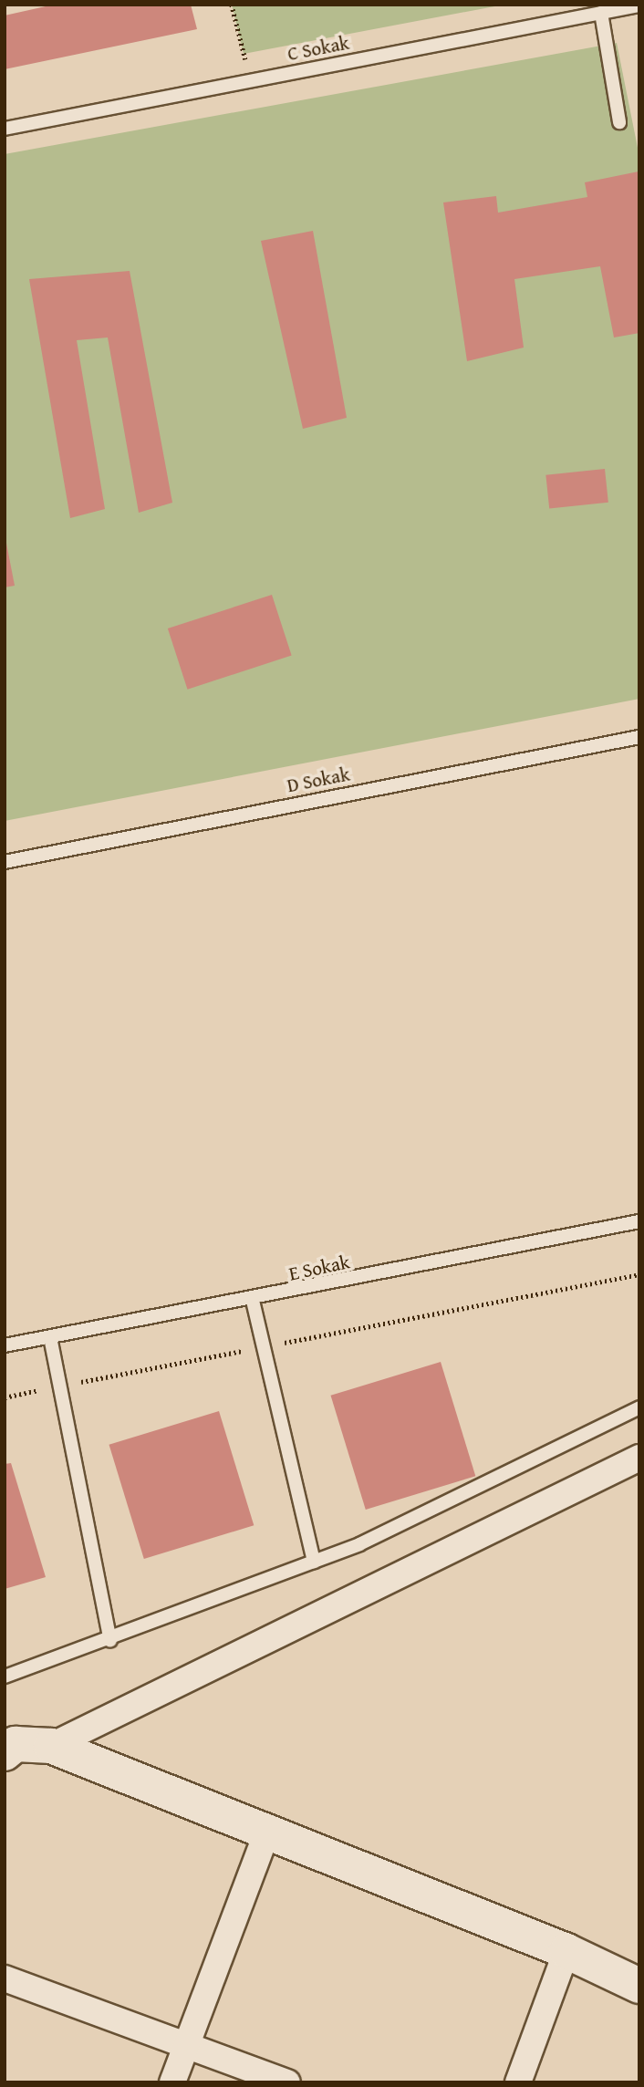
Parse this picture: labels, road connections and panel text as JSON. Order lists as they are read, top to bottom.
{
  "streets": {
    "lane": ["C Sokak", "D Sokak", "E Sokak"]
  }
}
